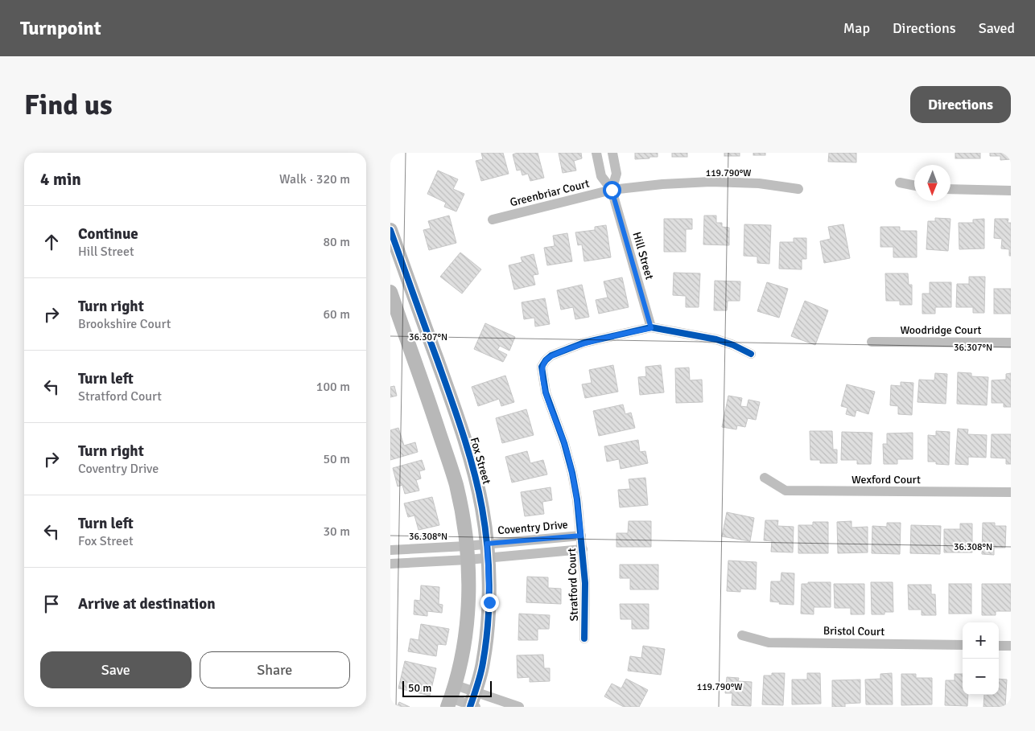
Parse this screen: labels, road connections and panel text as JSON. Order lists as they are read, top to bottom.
{
  "streets": {
    "street": [
      "Greenbriar Court",
      "Hill Street",
      "Woodridge Court",
      "Fox Street",
      "Wexford Court",
      "Coventry Drive",
      "Stratford Court",
      "Bristol Court"
    ]
  },
  "crossings": [
    ["Greenbriar Court", "Hill Street"],
    ["Hill Street", "Stratford Court"],
    ["Fox Street", "Coventry Drive"],
    ["Coventry Drive", "Stratford Court"]
  ],
  "scale_bar": "50 m",
  "north": "bottom",
  "page": {
    "header": "Turnpoint",
    "nav": ["Map", "Directions", "Saved"],
    "buttons": [
      "Directions",
      ["Save", "Share"]
    ],
    "title": "Find us",
    "heading": ["4 min", "Walk · 320 m"],
    "list": [
      ["Continue", "Hill Street", "80 m"],
      ["Turn right", "Brookshire Court", "60 m"],
      ["Turn left", "Stratford Court", "100 m"],
      ["Turn right", "Coventry Drive", "50 m"],
      ["Turn left", "Fox Street", "30 m"],
      "Arrive at destination"
    ],
    "map_buttons": ["+", "−"],
    "scale": "50 m"
  },
  "coordinates": ["119.790°W", "36.307°N", "36.308°N"]
}
